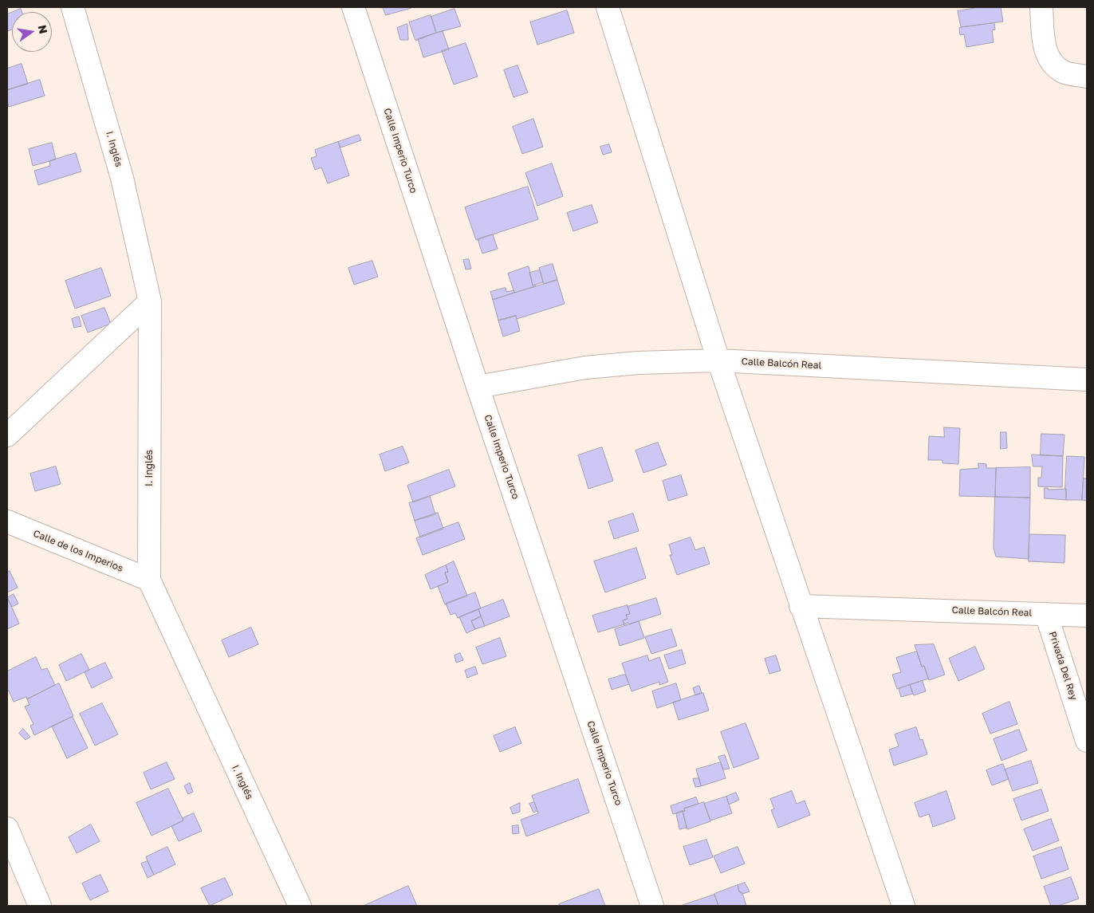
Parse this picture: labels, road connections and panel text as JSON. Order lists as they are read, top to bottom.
{
  "streets": {
    "street": [
      "I. Inglés",
      "Calle Imperio Turco",
      "Calle Balcón Real",
      "Calle de los Imperios",
      "Privada Del Rey"
    ]
  },
  "crossings": [
    ["I. Inglés", "Calle de los Imperios"],
    ["Calle Imperio Turco", "Calle Balcón Real"],
    ["Calle Balcón Real", "Privada Del Rey"]
  ],
  "north": "right"
}
